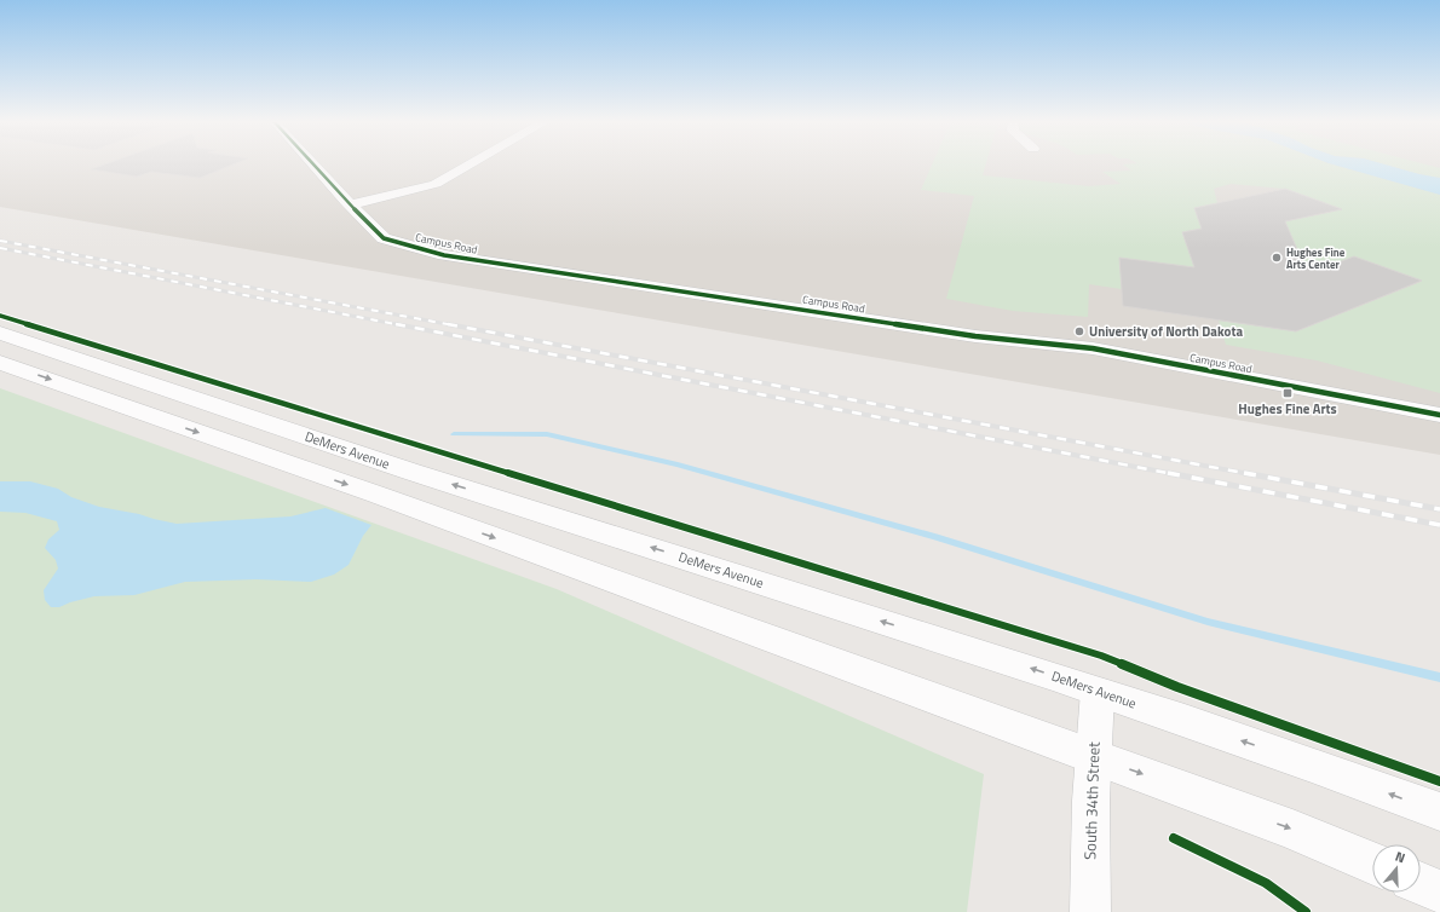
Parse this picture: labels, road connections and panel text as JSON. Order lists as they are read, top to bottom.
{
  "streets": {
    "main road": ["DeMers Avenue"],
    "street": ["Campus Road", "South 34th Street"]
  },
  "crossings": [
    ["DeMers Avenue", "South 34th Street"]
  ],
  "places": {
    "other": ["Hughes Fine Arts Center", "University of North Dakota"],
    "transit": ["Hughes Fine Arts"]
  },
  "north": "top"
}
